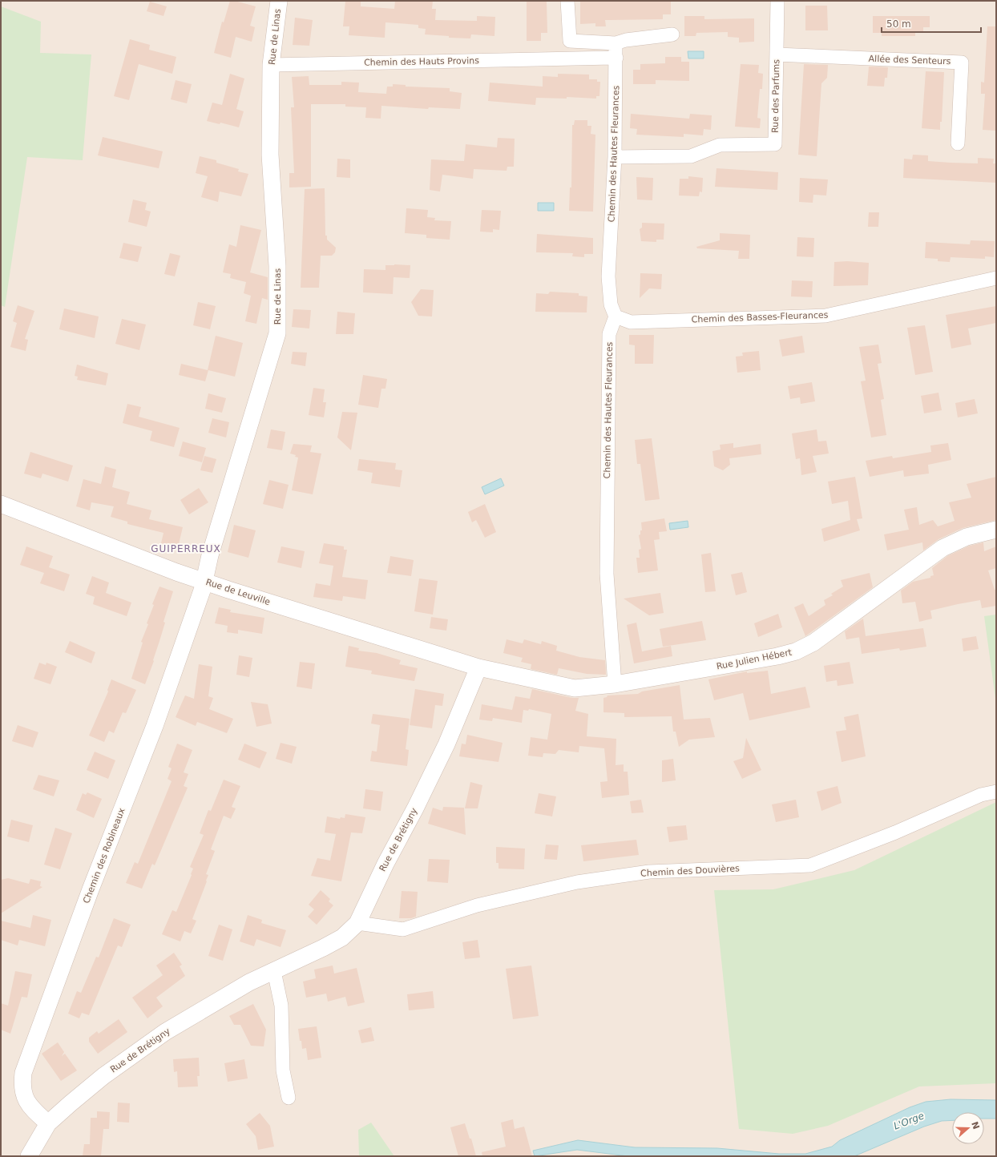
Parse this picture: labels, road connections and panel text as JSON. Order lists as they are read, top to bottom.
{
  "streets": {
    "street": [
      "Rue de Linas",
      "Allée des Senteurs",
      "Chemin des Hauts Provins",
      "Rue des Parfums",
      "Chemin des Hautes Fleurances",
      "Chemin des Basses-Fleurances",
      "Rue de Leuville",
      "Rue Julien Hébert",
      "Rue de Brétigny",
      "Chemin des Robineaux",
      "Chemin des Douvières"
    ]
  },
  "crossings": [
    ["Rue de Linas", "Chemin des Hauts Provins"],
    ["Rue de Linas", "Rue de Leuville"],
    ["Rue de Linas", "Chemin des Robineaux"],
    ["Allée des Senteurs", "Rue des Parfums"],
    ["Chemin des Hauts Provins", "Chemin des Hautes Fleurances"],
    ["Rue des Parfums", "Chemin des Hautes Fleurances"],
    ["Chemin des Hautes Fleurances", "Chemin des Basses-Fleurances"],
    ["Chemin des Hautes Fleurances", "Rue Julien Hébert"],
    ["Rue de Leuville", "Rue Julien Hébert"],
    ["Rue de Leuville", "Rue de Brétigny"],
    ["Rue de Leuville", "Chemin des Robineaux"],
    ["Rue Julien Hébert", "Rue de Brétigny"],
    ["Rue de Brétigny", "Chemin des Robineaux"],
    ["Rue de Brétigny", "Chemin des Douvières"]
  ],
  "districts": ["GUIPERREUX"],
  "water": ["L'Orge"],
  "scale_bar": "50 m",
  "north": "right"
}
